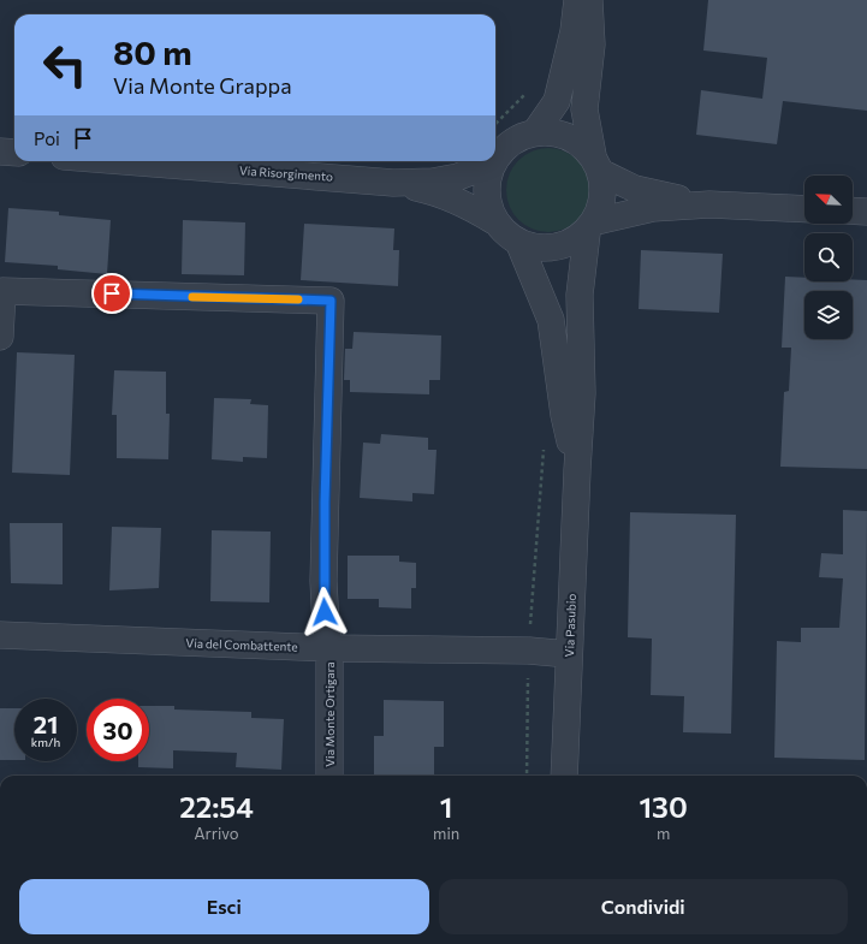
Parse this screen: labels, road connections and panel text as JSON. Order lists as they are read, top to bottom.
{
  "streets": {
    "street": [
      "Via Risorgimento",
      "Via Pasubio",
      "Via del Combattente",
      "Via Monte Ortigara"
    ]
  },
  "crossings": [
    ["Via Risorgimento", "Via Pasubio"],
    ["Via Pasubio", "Via del Combattente"],
    ["Via del Combattente", "Via Monte Ortigara"]
  ],
  "north": "top left",
  "page": {
    "turn": ["80 m", "Via Monte Grappa"],
    "then": "Poi",
    "speed": "21 km/h",
    "limit": "30",
    "eta": [
      "22:54",
      "Arrivo",
      "1",
      "min",
      "130",
      "m"
    ],
    "buttons": ["Esci", "Condividi"]
  }
}
